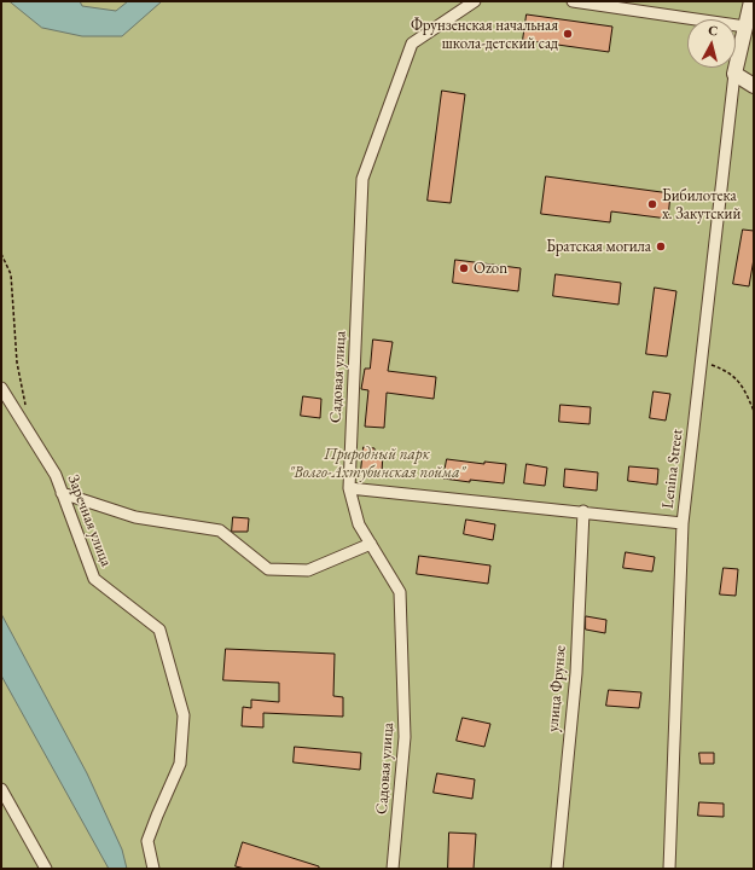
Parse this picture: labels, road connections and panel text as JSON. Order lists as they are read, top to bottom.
{
  "streets": {
    "street": [
      "Садовая улица",
      "Lenina Street",
      "Заречная улица",
      "улица Фрунзе"
    ]
  },
  "parks": ["Природный парк \"Волго-Ахтубинская пойма\""],
  "places": [
    "Фрунзенская начальная школа-детский сад",
    "Бибилотека х. Закутский",
    "Братская могила",
    "Ozon"
  ],
  "north": "top"
}
